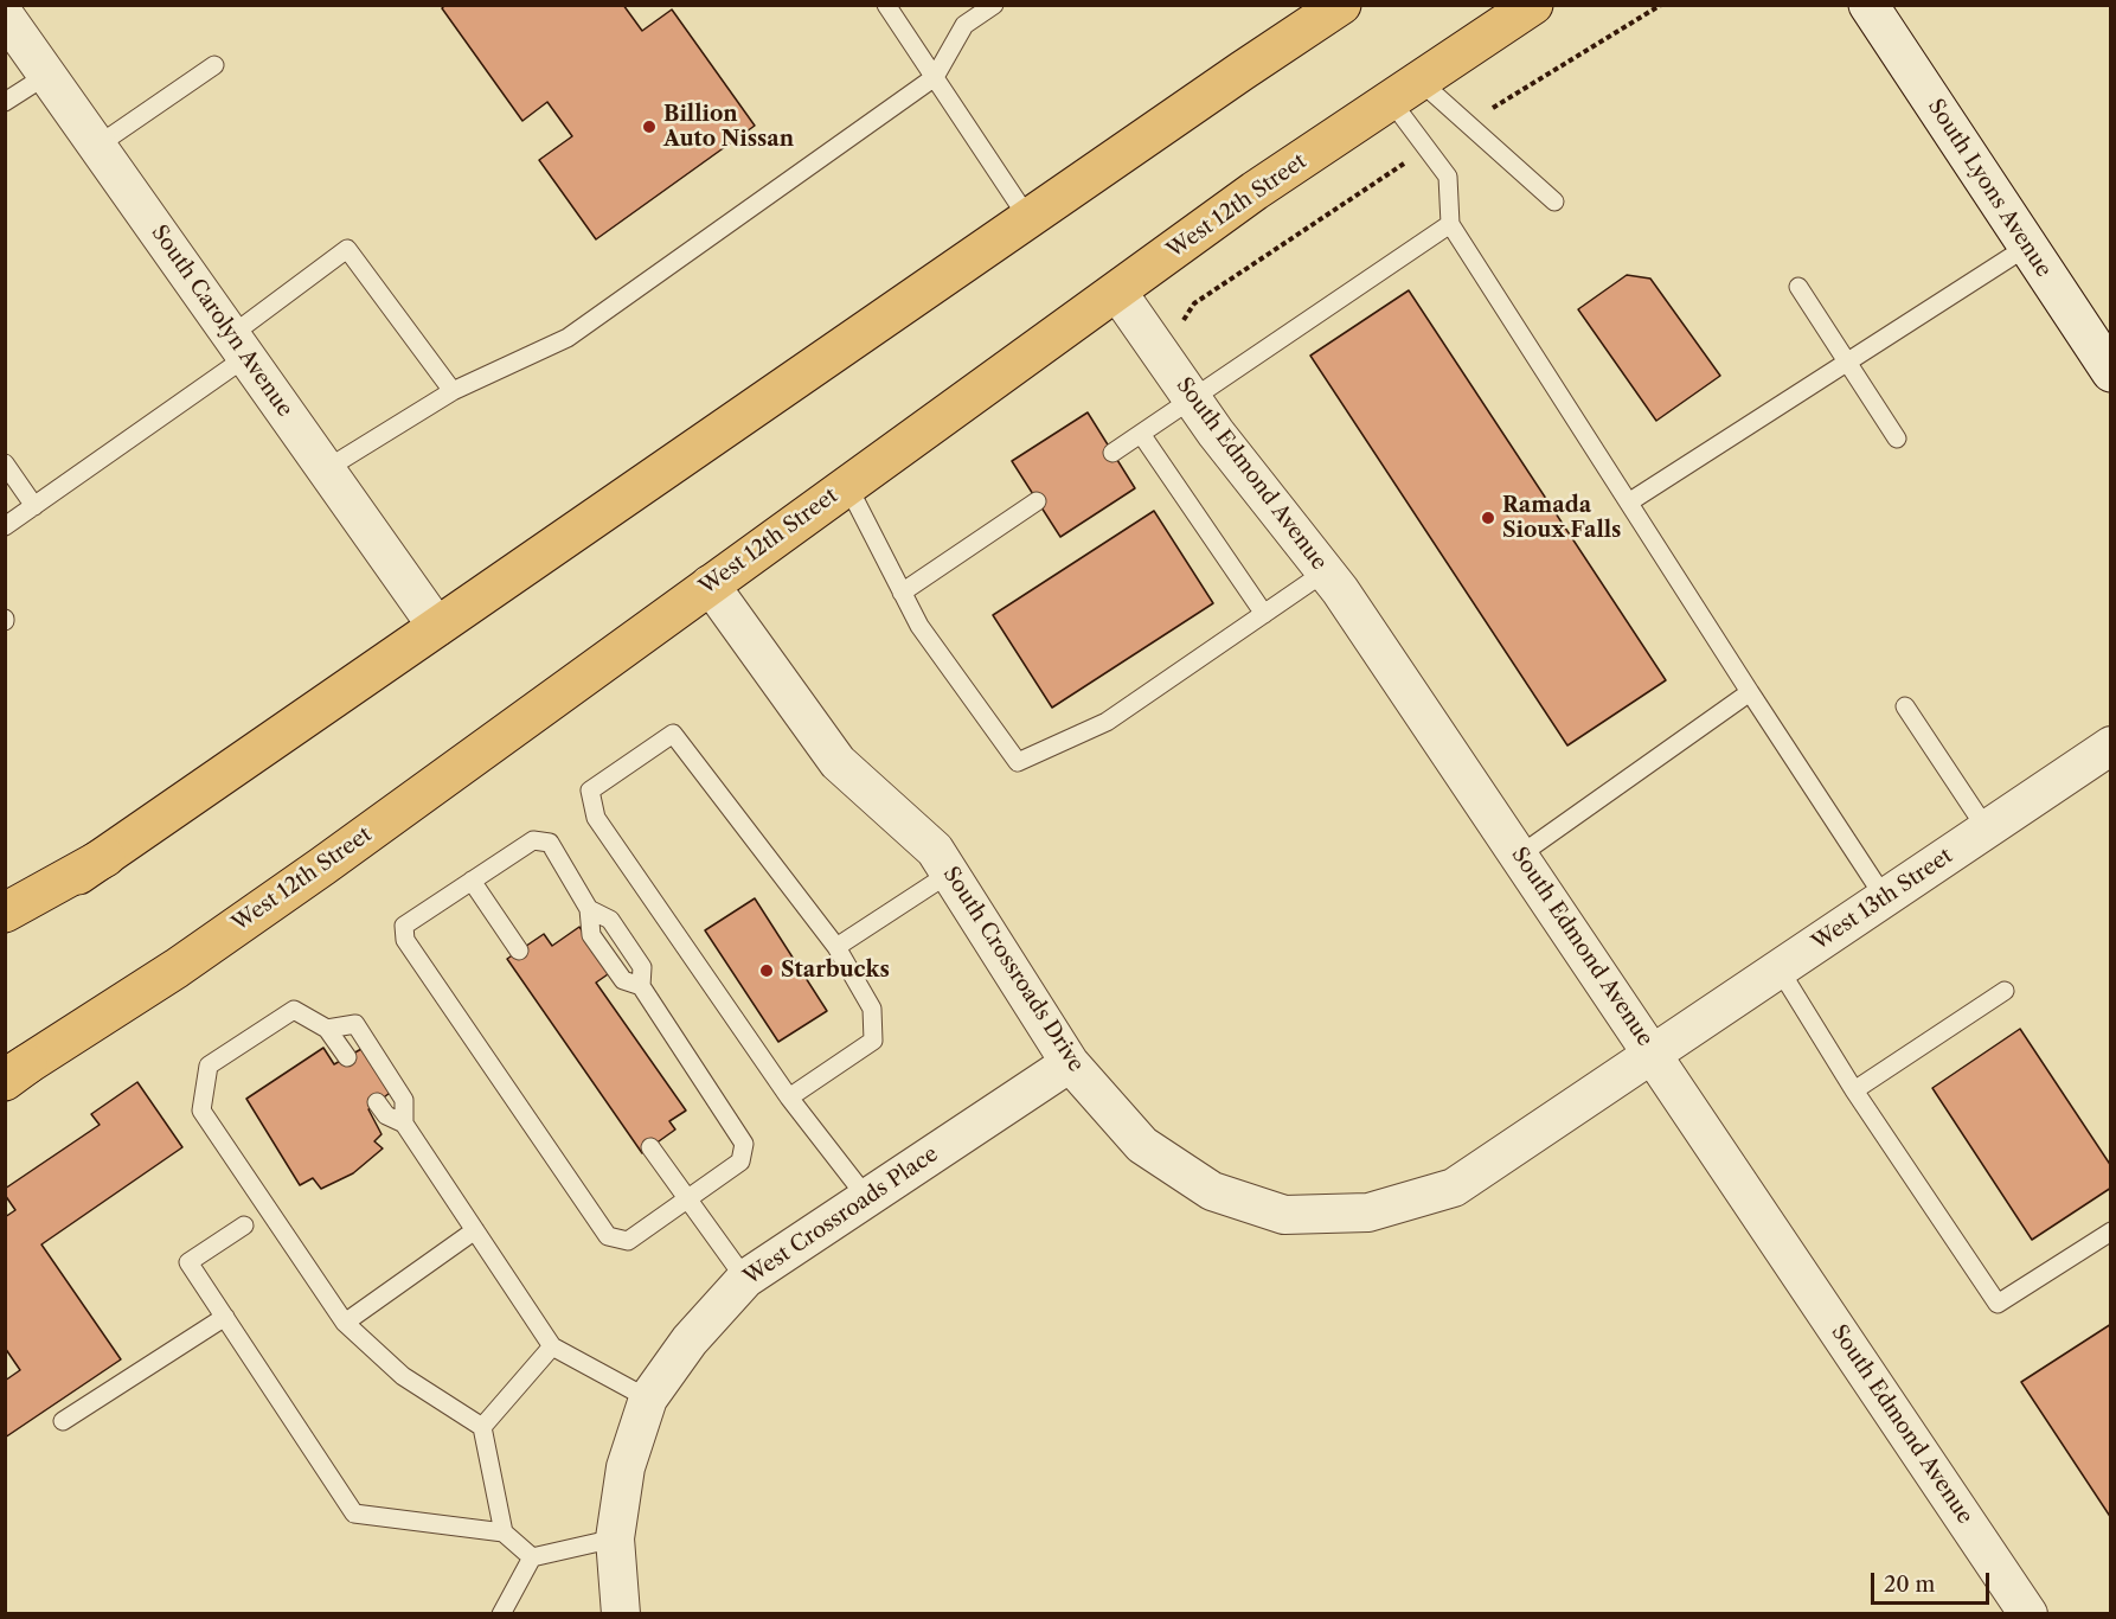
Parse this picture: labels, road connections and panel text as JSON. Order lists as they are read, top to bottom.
{
  "streets": {
    "main road": ["West 12th Street"],
    "street": [
      "South Lyons Avenue",
      "South Carolyn Avenue",
      "South Edmond Avenue",
      "West 13th Street",
      "South Crossroads Drive",
      "West Crossroads Place"
    ]
  },
  "crossings": [
    ["West 12th Street", "South Edmond Avenue"],
    ["West 12th Street", "South Crossroads Drive"],
    ["South Edmond Avenue", "West 13th Street"],
    ["South Edmond Avenue", "South Crossroads Drive"],
    ["West 13th Street", "South Crossroads Drive"],
    ["South Crossroads Drive", "West Crossroads Place"]
  ],
  "places": ["Billion Auto Nissan", "Ramada Sioux Falls", "Starbucks"],
  "scale_bar": "20 m"
}
